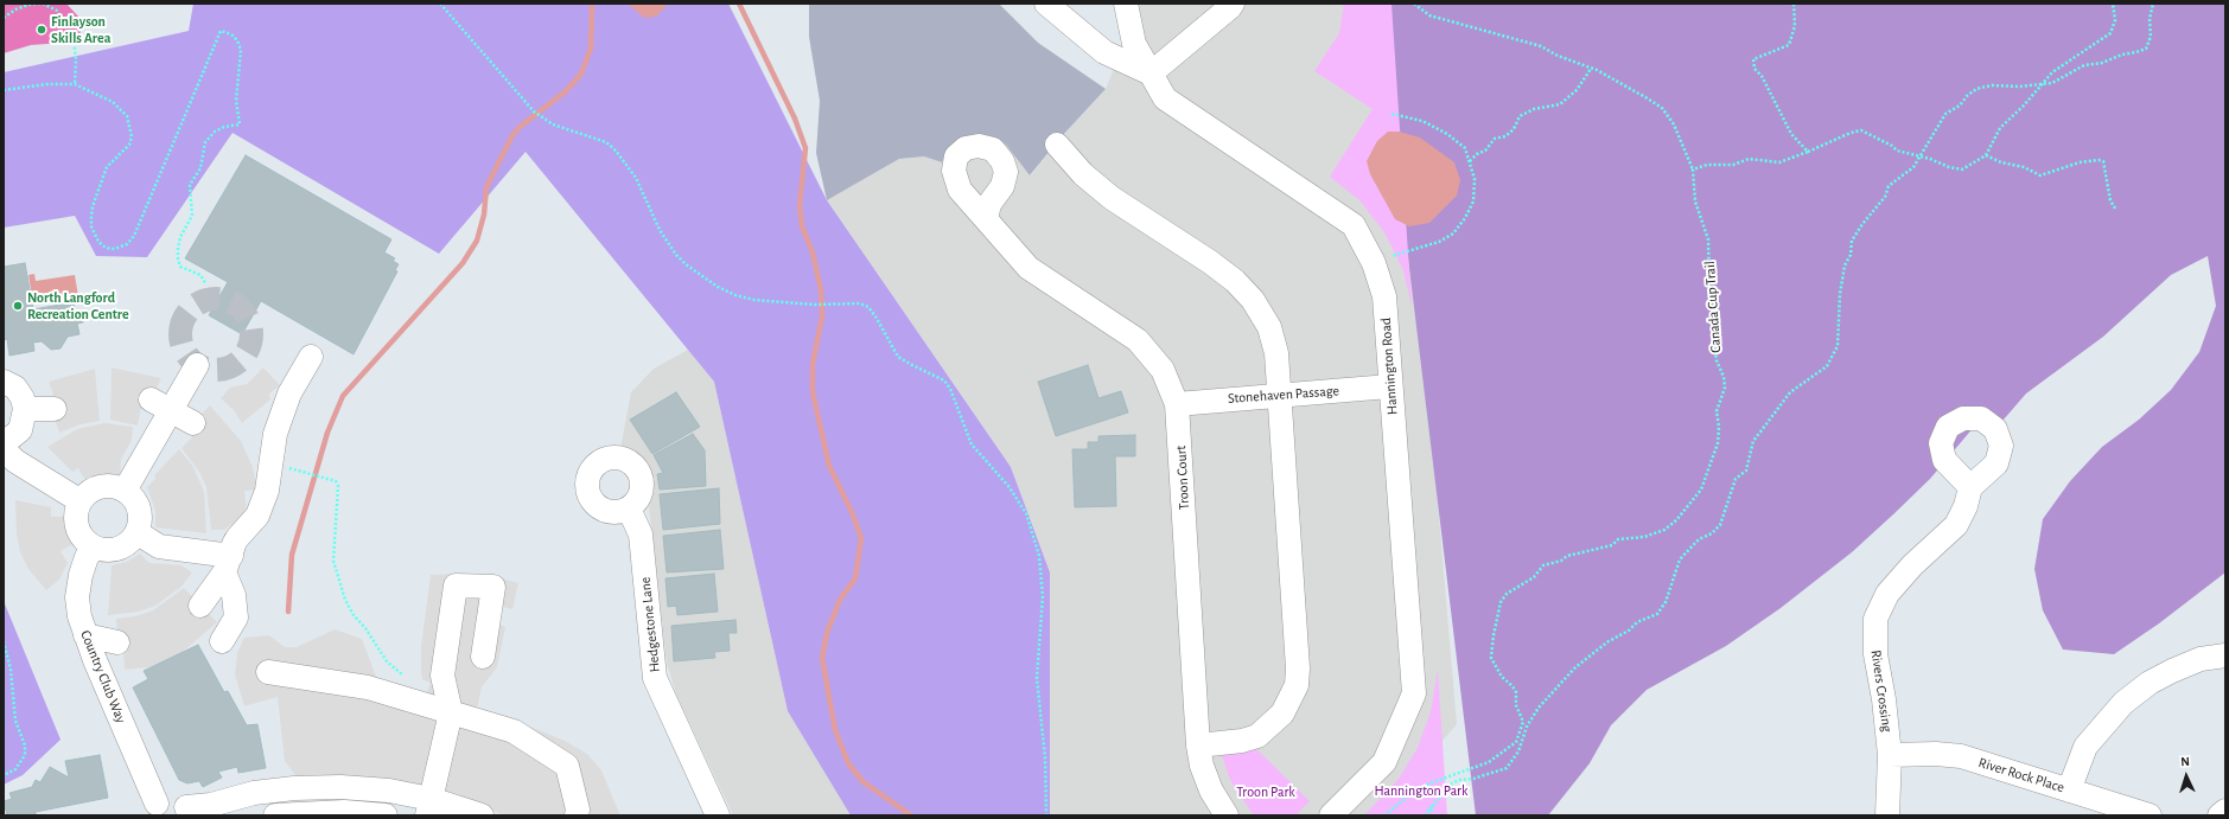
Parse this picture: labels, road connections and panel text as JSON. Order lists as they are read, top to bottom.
{
  "streets": {
    "street": [
      "Hannington Road",
      "Stonehaven Passage",
      "Troon Court",
      "Hedgestone Lane",
      "Country Club Way",
      "Rivers Crossing",
      "River Rock Place"
    ],
    "path": ["Canada Cup Trail"]
  },
  "crossings": [
    ["Hannington Road", "Stonehaven Passage"],
    ["Stonehaven Passage", "Troon Court"],
    ["Rivers Crossing", "River Rock Place"]
  ],
  "parks": ["Hannington Park", "Troon Park"],
  "places": ["Finlayson Skills Area", "North Langford Recreation Centre"],
  "north": "top"
}
